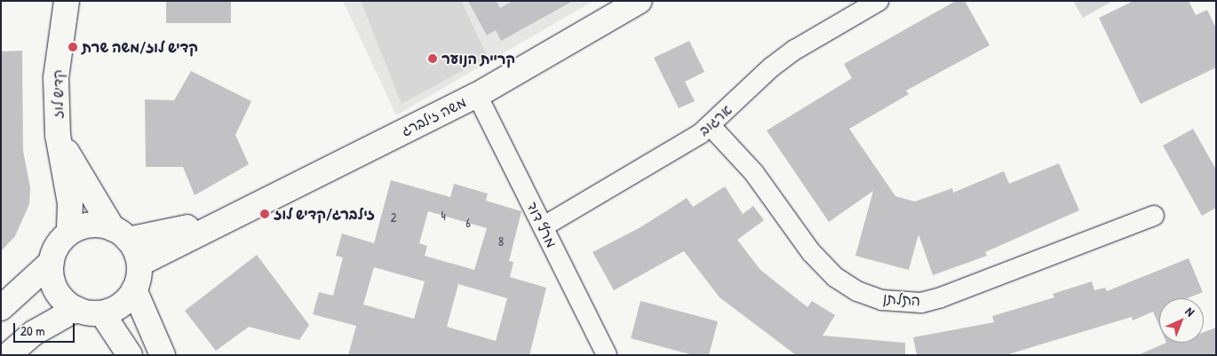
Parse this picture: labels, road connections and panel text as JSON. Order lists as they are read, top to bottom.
{
  "streets": {
    "street": [
      "קדיש לוז",
      "משה זילברג",
      "ארגוב",
      "מרץ דוד",
      "התלתן"
    ]
  },
  "crossings": [
    ["קדיש לוז", "משה זילברג"],
    ["משה זילברג", "מרץ דוד"],
    ["ארגוב", "מרץ דוד"],
    ["ארגוב", "התלתן"]
  ],
  "places": ["קדיש לוז/משה שרת", "קריית הנוער", "זילברג/קדיש לוז"],
  "house_numbers": [
    "4",
    "2",
    "6",
    "8"
  ],
  "scale_bar": "20 m",
  "north": "top right"
}
